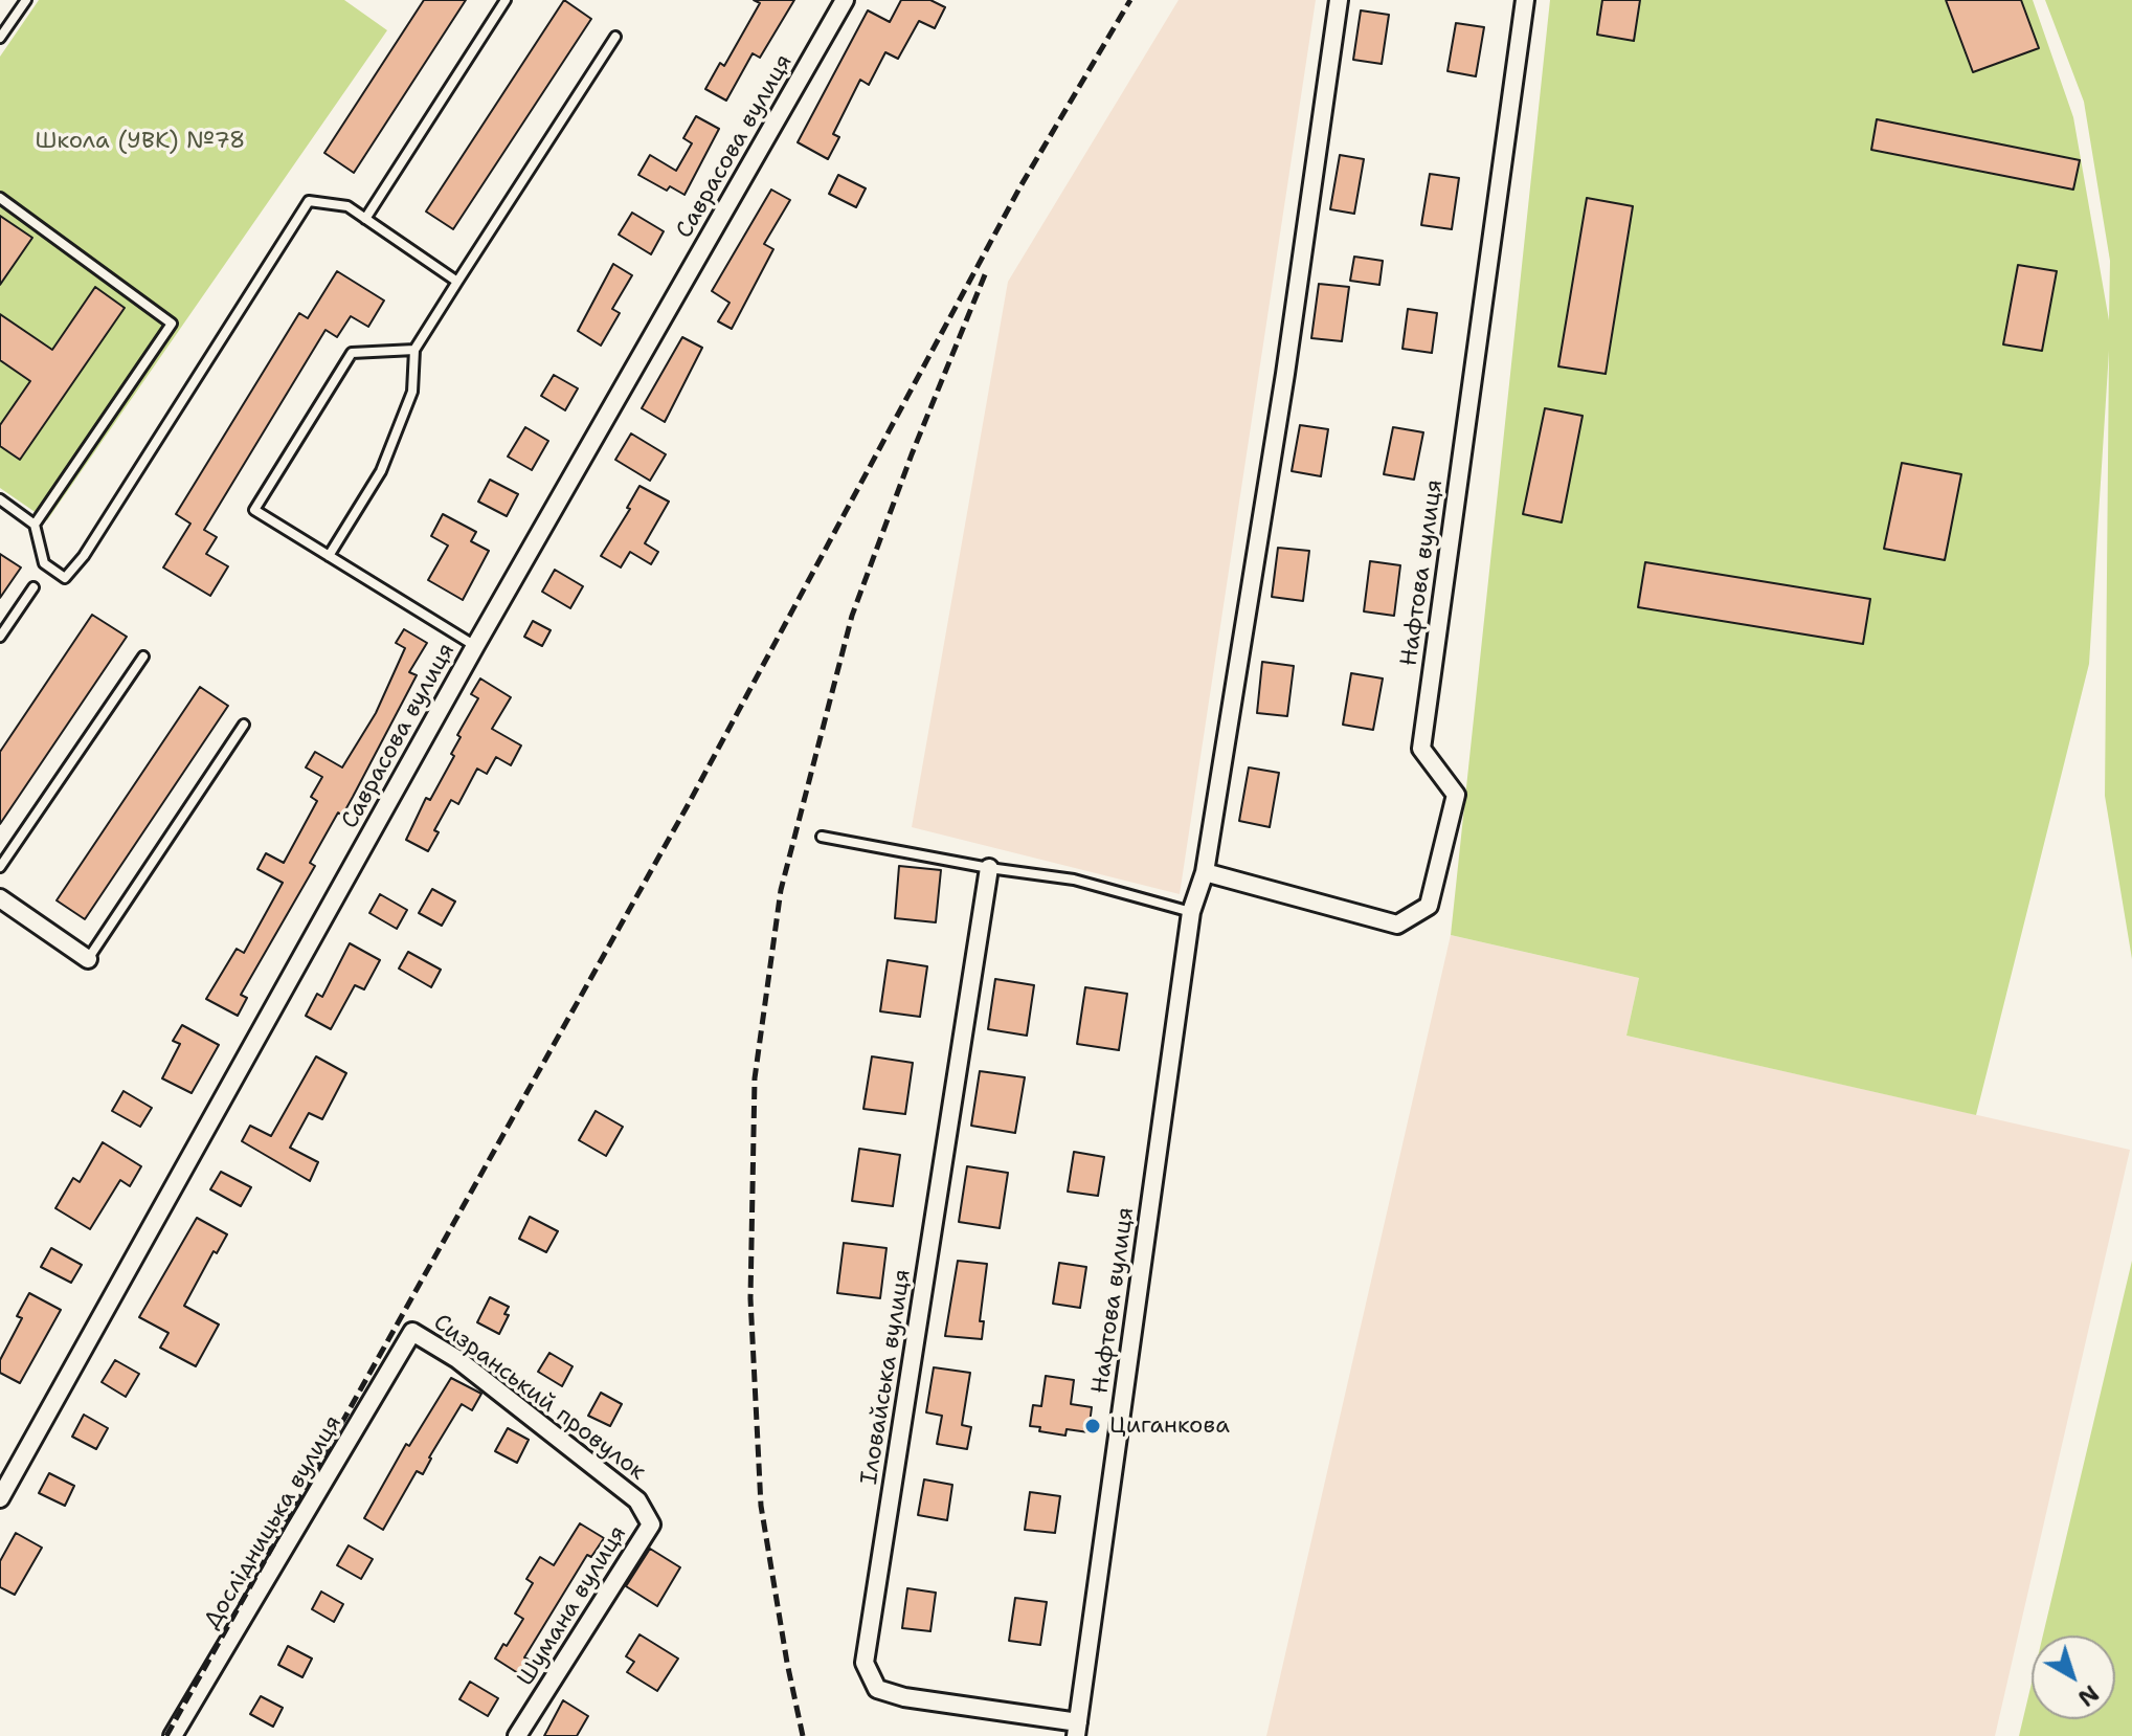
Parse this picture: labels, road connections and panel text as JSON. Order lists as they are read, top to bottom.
{
  "streets": {
    "street": [
      "Саврасова вулиця",
      "Нафтова вулиця",
      "Іловайська вулиця",
      "Сизранський провулок",
      "Дослідницька вулиця",
      "Шумана вулиця"
    ]
  },
  "crossings": [
    ["Нафтова вулиця", "Іловайська вулиця"],
    ["Сизранський провулок", "Дослідницька вулиця"],
    ["Сизранський провулок", "Шумана вулиця"]
  ],
  "parks": ["Школа (УВК) №78"],
  "places": ["Циганкова"],
  "north": "bottom right"
}
